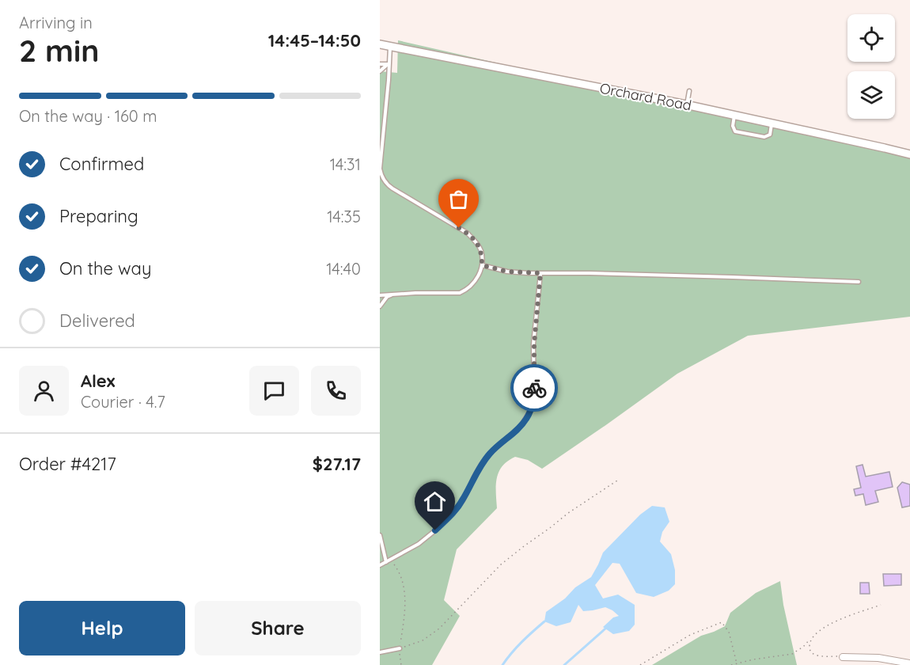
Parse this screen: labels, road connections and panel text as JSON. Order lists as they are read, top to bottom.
{
  "streets": {
    "street": ["Orchard Road"]
  },
  "page": {
    "heading": ["2 min", "Arriving in", "14:45–14:50"],
    "panel": [
      "Alex",
      "Courier · 4.7",
      "Order #4217",
      "$27.17"
    ],
    "bar": "On the way · 160 m",
    "list": [
      ["Confirmed", "14:31"],
      ["Preparing", "14:35"],
      ["On the way", "14:40"],
      "Delivered"
    ],
    "buttons": ["Help", "Share"]
  }
}
